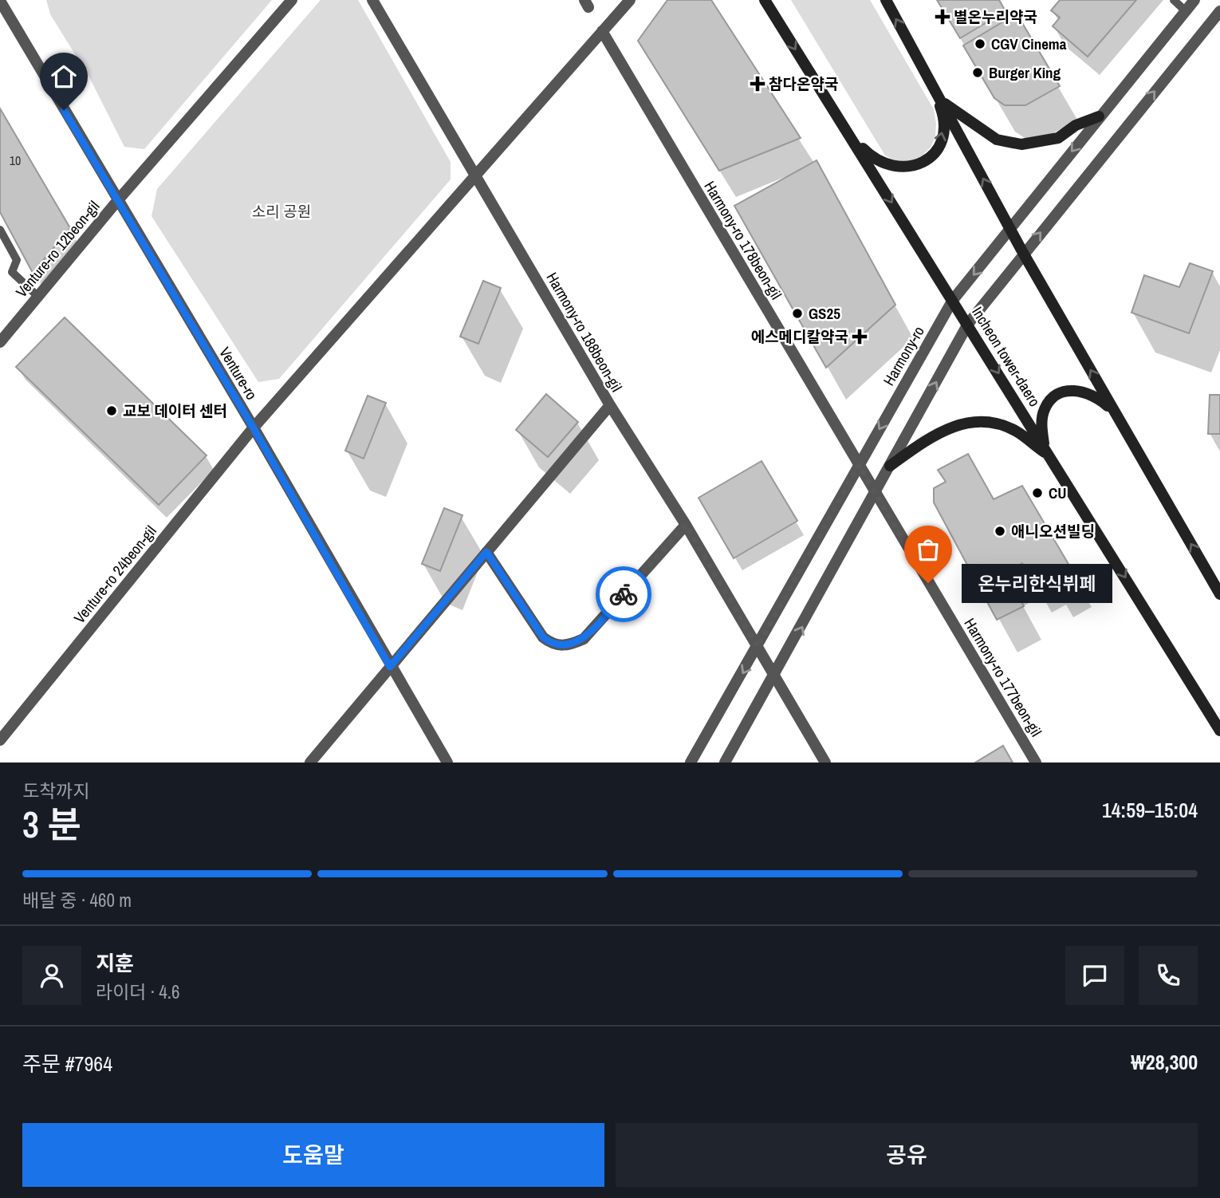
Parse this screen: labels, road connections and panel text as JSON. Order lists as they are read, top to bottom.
{
  "streets": {
    "main road": ["Incheon tower-daero"],
    "street": [
      "Harmony-ro 178beon-gil",
      "Venture-ro 12beon-gil",
      "Harmony-ro 188beon-gil",
      "Harmony-ro",
      "Venture-ro",
      "Venture-ro 24beon-gil",
      "Harmony-ro 177beon-gil"
    ]
  },
  "crossings": [
    ["Harmony-ro 178beon-gil", "Harmony-ro"],
    ["Harmony-ro 178beon-gil", "Venture-ro 24beon-gil"],
    ["Harmony-ro 178beon-gil", "Harmony-ro 177beon-gil"],
    ["Venture-ro 12beon-gil", "Venture-ro"],
    ["Harmony-ro 188beon-gil", "Harmony-ro"],
    ["Harmony-ro 188beon-gil", "Venture-ro 24beon-gil"],
    ["Harmony-ro", "Incheon tower-daero"],
    ["Venture-ro", "Venture-ro 24beon-gil"]
  ],
  "parks": ["소리 공원"],
  "places": {
    "health": ["별온누리약국", "참다온약국", "에스메디칼약국"],
    "other": [
      "CGV Cinema",
      "Burger King",
      "GS25",
      "교보 데이터 센터",
      "CU",
      "애니오션빌딩",
      "온누리한식뷔페"
    ]
  },
  "house_numbers": ["10"],
  "page": {
    "bubble": "온누리한식뷔페",
    "heading": ["3 분", "도착까지", "14:59–15:04"],
    "panel": [
      "지훈",
      "라이더 · 4.6",
      "주문 #7964",
      "₩28,300"
    ],
    "bar": "배달 중 · 460 m",
    "buttons": ["도움말", "공유"]
  }
}
